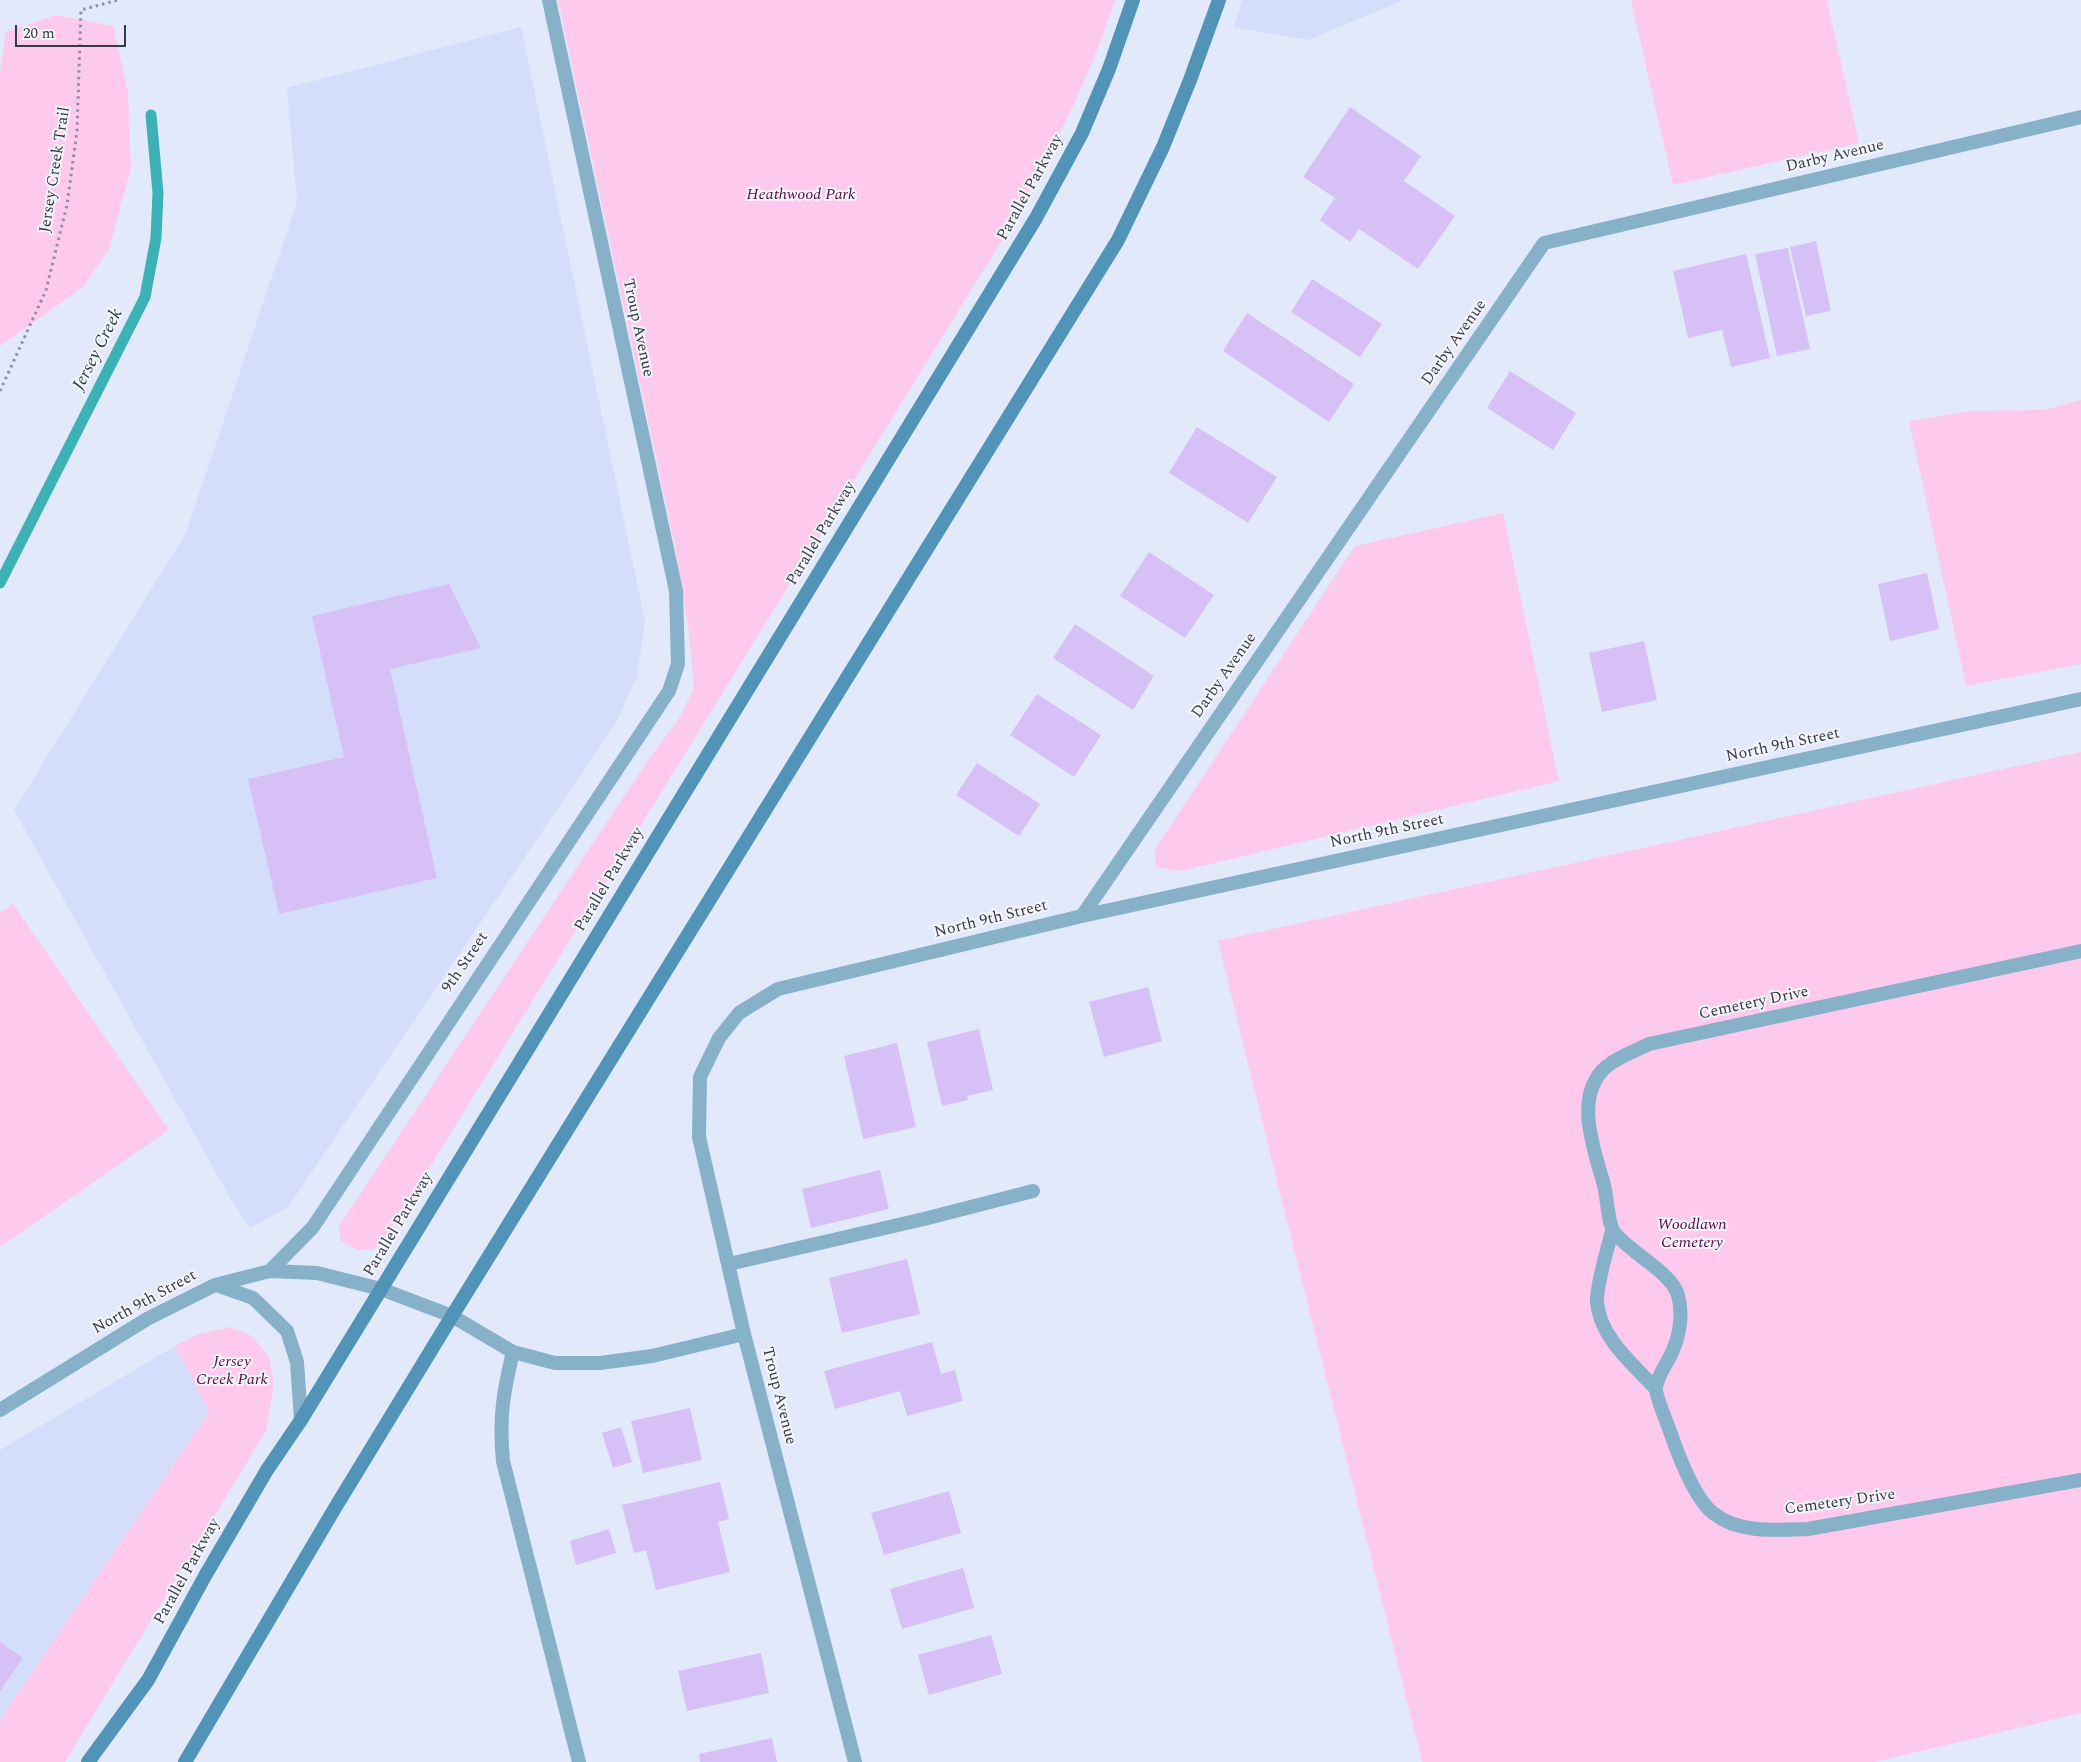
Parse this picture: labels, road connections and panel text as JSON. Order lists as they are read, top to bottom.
{
  "streets": {
    "main road": ["Parallel Parkway"],
    "street": [
      "Darby Avenue",
      "Troup Avenue",
      "North 9th Street",
      "9th Street",
      "Cemetery Drive"
    ],
    "path": ["Jersey Creek Trail"]
  },
  "crossings": [
    ["Darby Avenue", "North 9th Street"],
    ["Parallel Parkway", "North 9th Street"],
    ["Troup Avenue", "North 9th Street"],
    ["Troup Avenue", "9th Street"],
    ["North 9th Street", "9th Street"]
  ],
  "water": ["Jersey Creek"],
  "parks": ["Heathwood Park", "Woodlawn Cemetery", "Jersey Creek Park"],
  "scale_bar": "20 m"
}
